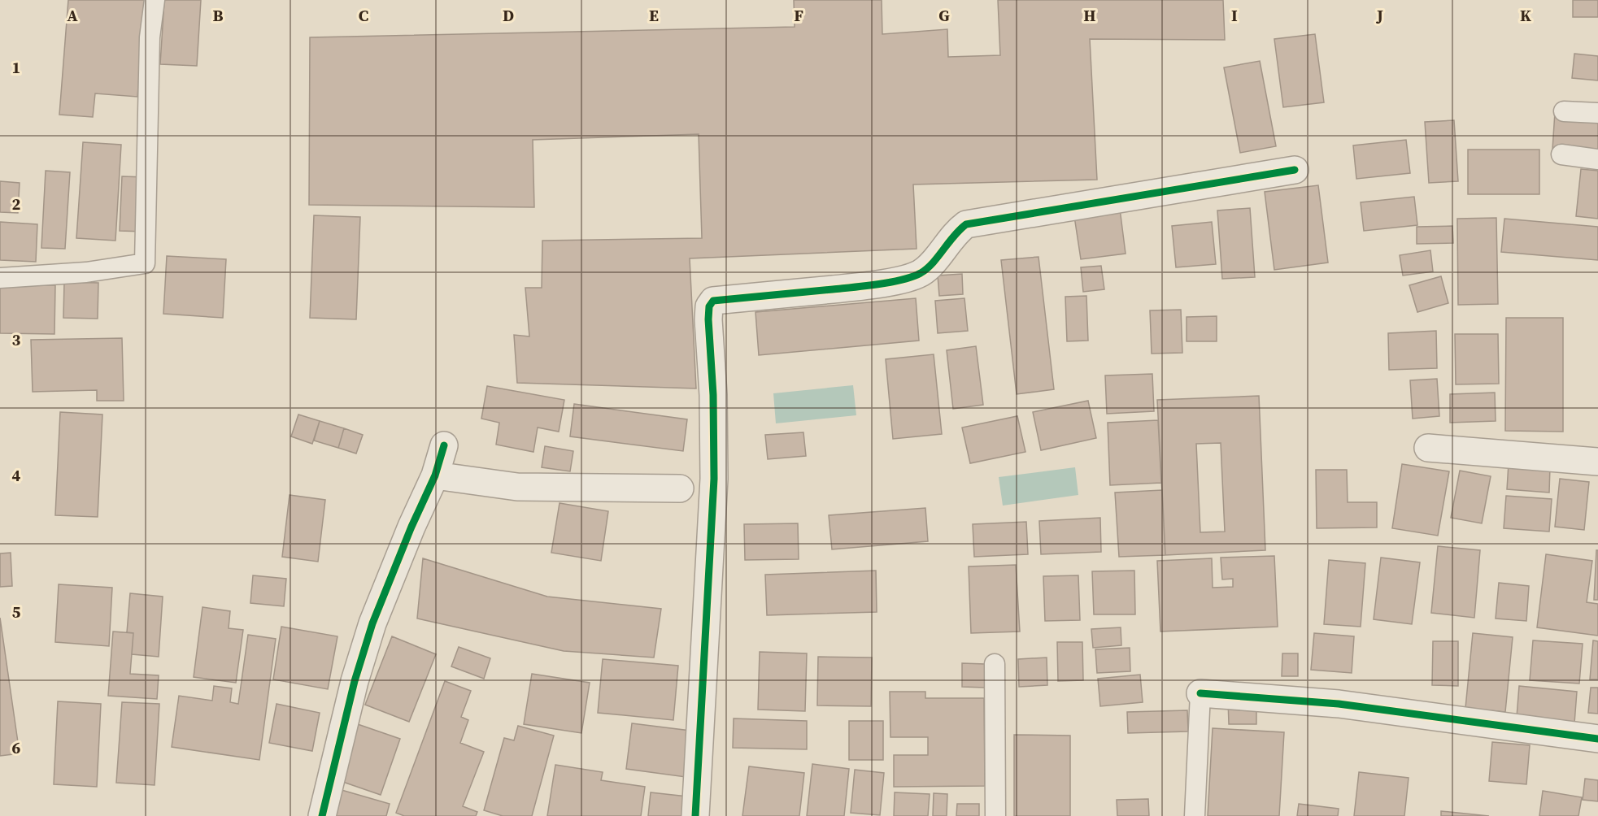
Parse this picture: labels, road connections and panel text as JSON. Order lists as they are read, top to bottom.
{
  "grid": {
    "columns": [
      "A",
      "B",
      "C",
      "D",
      "E",
      "F",
      "G",
      "H",
      "I",
      "J",
      "K"
    ],
    "rows": [
      "1",
      "2",
      "3",
      "4",
      "5",
      "6"
    ]
  }
}
